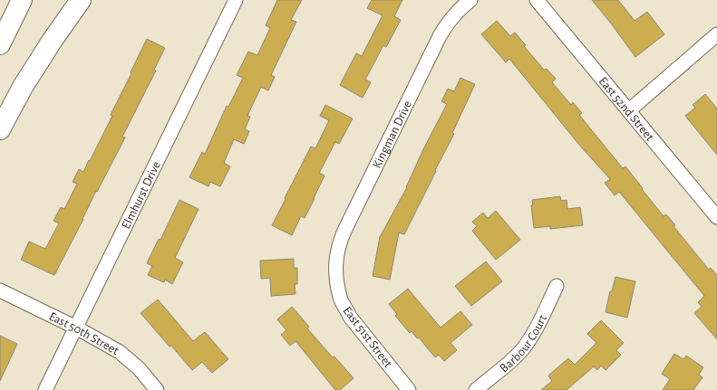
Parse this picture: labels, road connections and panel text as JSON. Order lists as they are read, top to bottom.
{
  "streets": {
    "street": [
      "East 52nd Street",
      "Kingman Drive",
      "Elmhurst Drive",
      "East 50th Street",
      "East 51st Street",
      "Barbour Court"
    ]
  },
  "crossings": [
    ["Kingman Drive", "East 51st Street"],
    ["Elmhurst Drive", "East 50th Street"]
  ]
}
